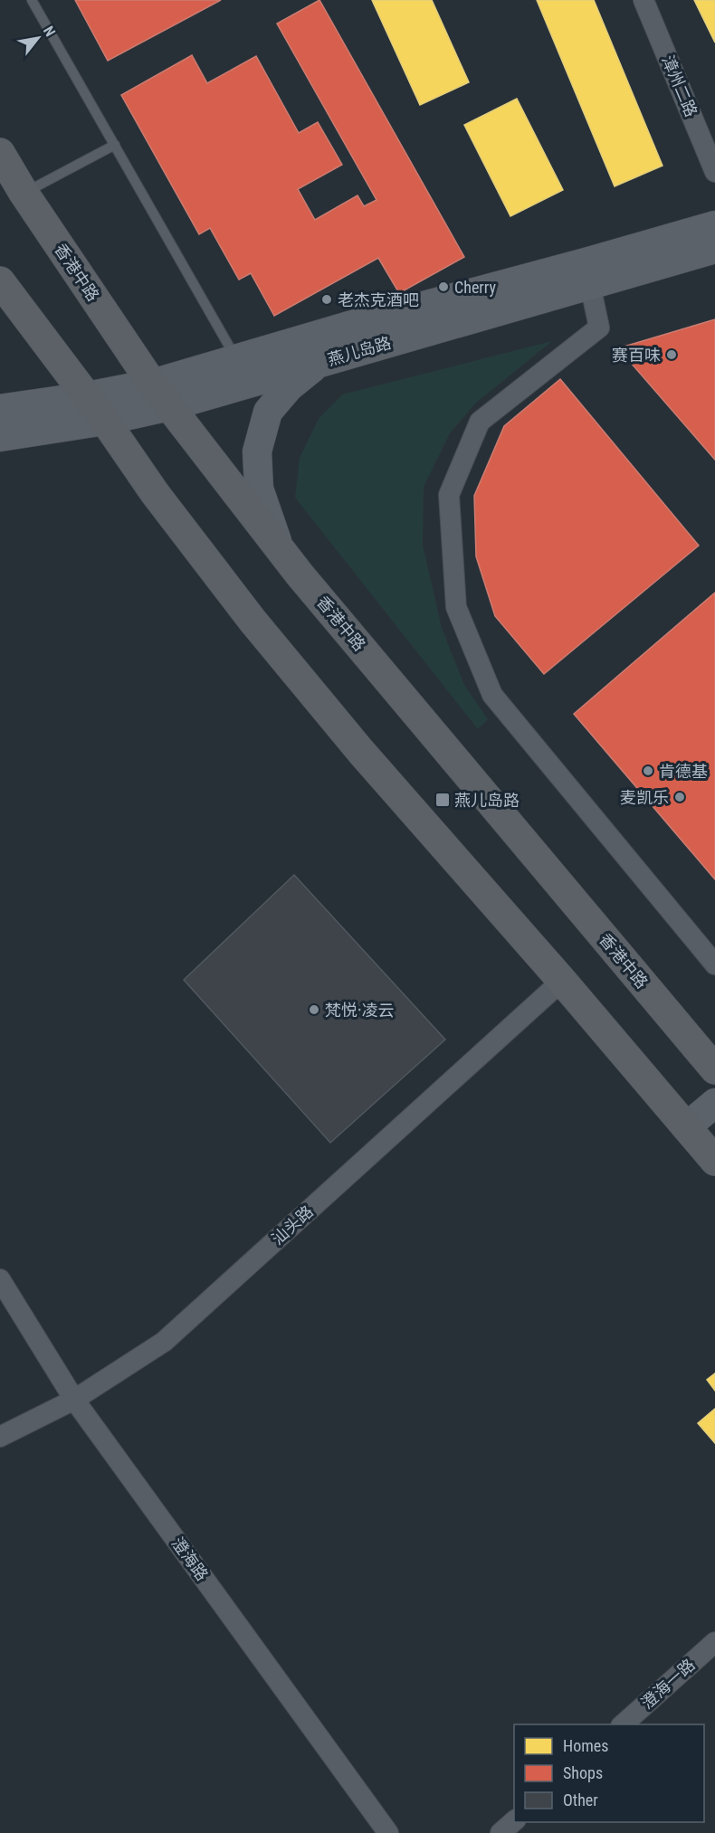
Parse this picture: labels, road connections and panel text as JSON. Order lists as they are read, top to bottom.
{
  "streets": {
    "main road": ["香港中路", "燕儿岛路"],
    "street": [
      "漳州二路",
      "汕头路",
      "澄海路",
      "澄海一路"
    ]
  },
  "crossings": [
    ["香港中路", "燕儿岛路"],
    ["汕头路", "澄海路"]
  ],
  "places": {
    "other": [
      "Cherry",
      "老杰克酒吧",
      "赛百味",
      "肯德基",
      "麦凯乐",
      "梵悦·凌云"
    ],
    "transit": ["燕儿岛路"]
  },
  "legend": ["Homes", "Shops", "Other"],
  "north": "top right"
}
